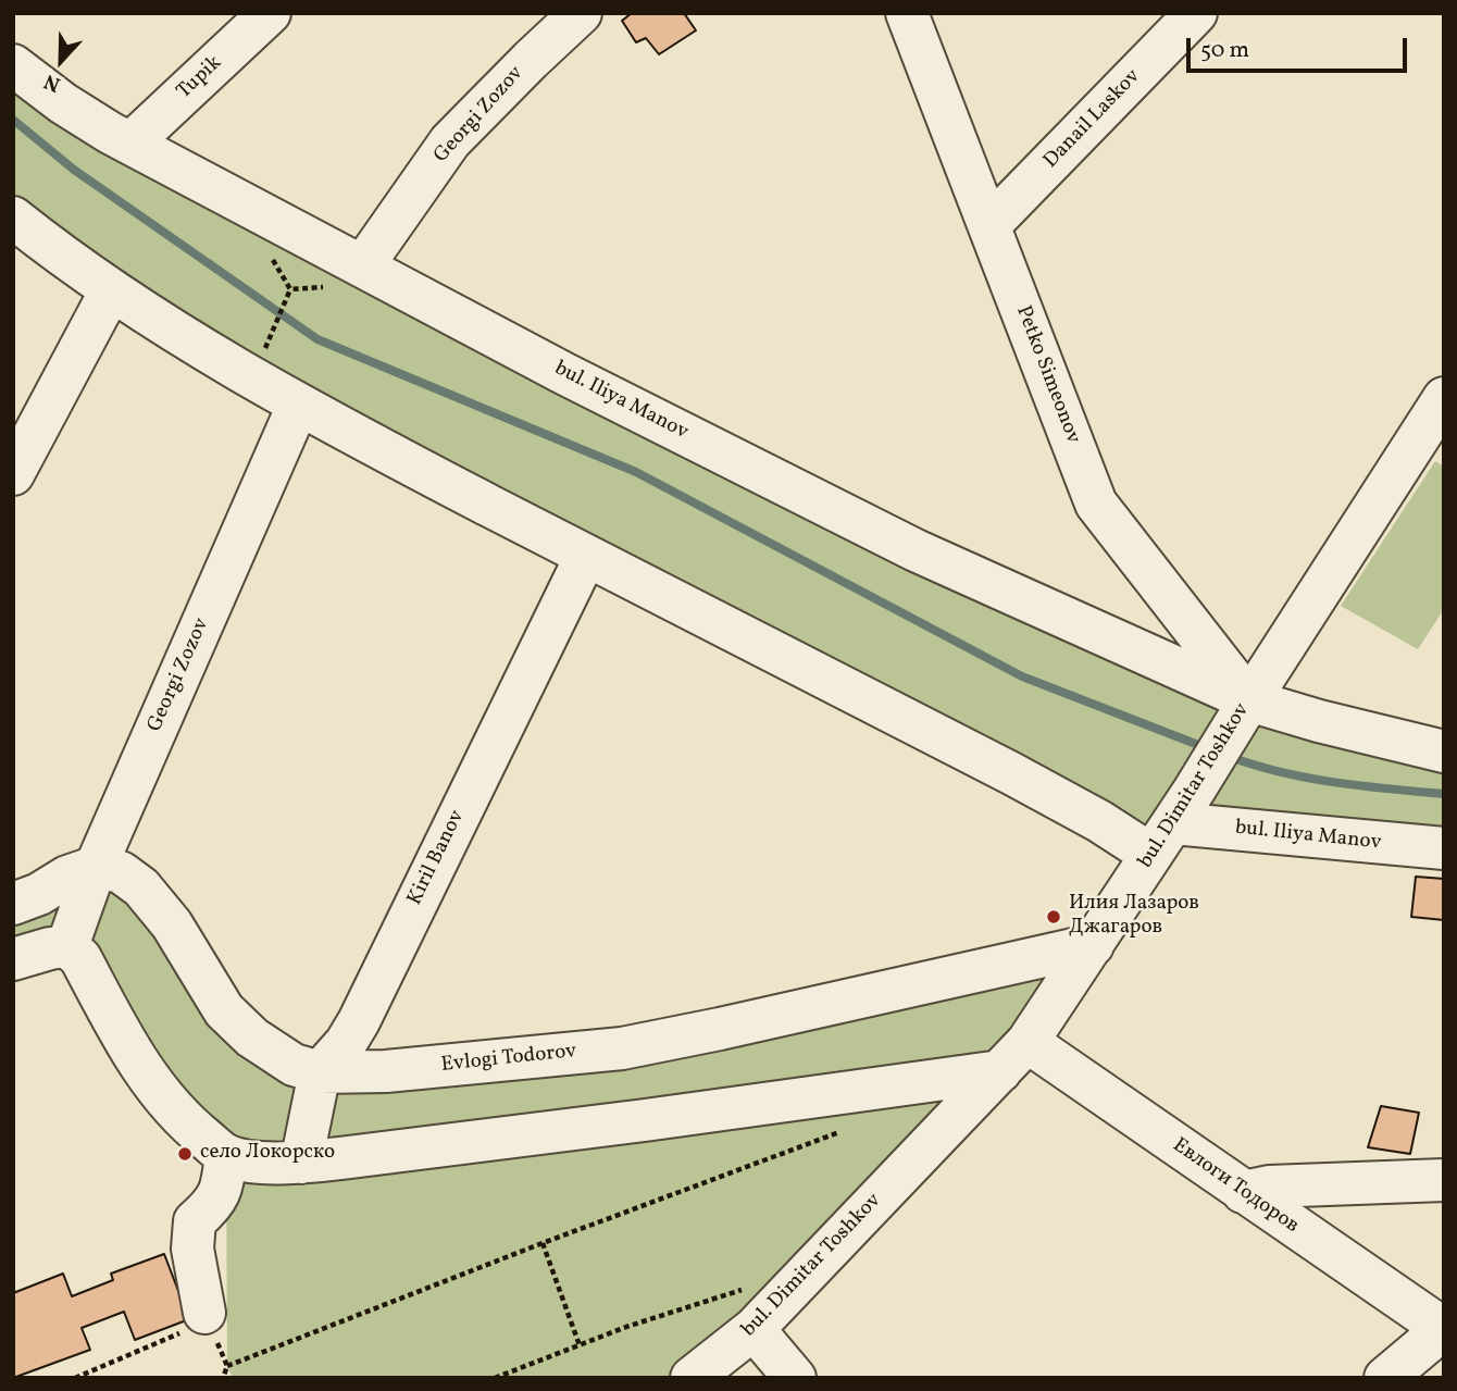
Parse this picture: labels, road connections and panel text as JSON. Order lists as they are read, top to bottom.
{
  "streets": {
    "street": [
      "Tupik",
      "Georgi Zozov",
      "Danail Laskov",
      "Petko Simeonov",
      "bul. Iliya Manov",
      "bul. Dimitar Toshkov",
      "Kiril Banov",
      "Evlogi Todorov",
      "Евлоги Тодоров"
    ]
  },
  "crossings": [
    ["Tupik", "bul. Iliya Manov"],
    ["Georgi Zozov", "bul. Iliya Manov"],
    ["Georgi Zozov", "Evlogi Todorov"],
    ["Danail Laskov", "Petko Simeonov"],
    ["Petko Simeonov", "bul. Iliya Manov"],
    ["Petko Simeonov", "bul. Dimitar Toshkov"],
    ["bul. Iliya Manov", "bul. Dimitar Toshkov"],
    ["bul. Iliya Manov", "Kiril Banov"],
    ["bul. Dimitar Toshkov", "Evlogi Todorov"],
    ["bul. Dimitar Toshkov", "Евлоги Тодоров"],
    ["Kiril Banov", "Evlogi Todorov"]
  ],
  "places": ["Илия Лазаров Джагаров", "село Локорско"],
  "scale_bar": "50 m",
  "north": "bottom"
}
